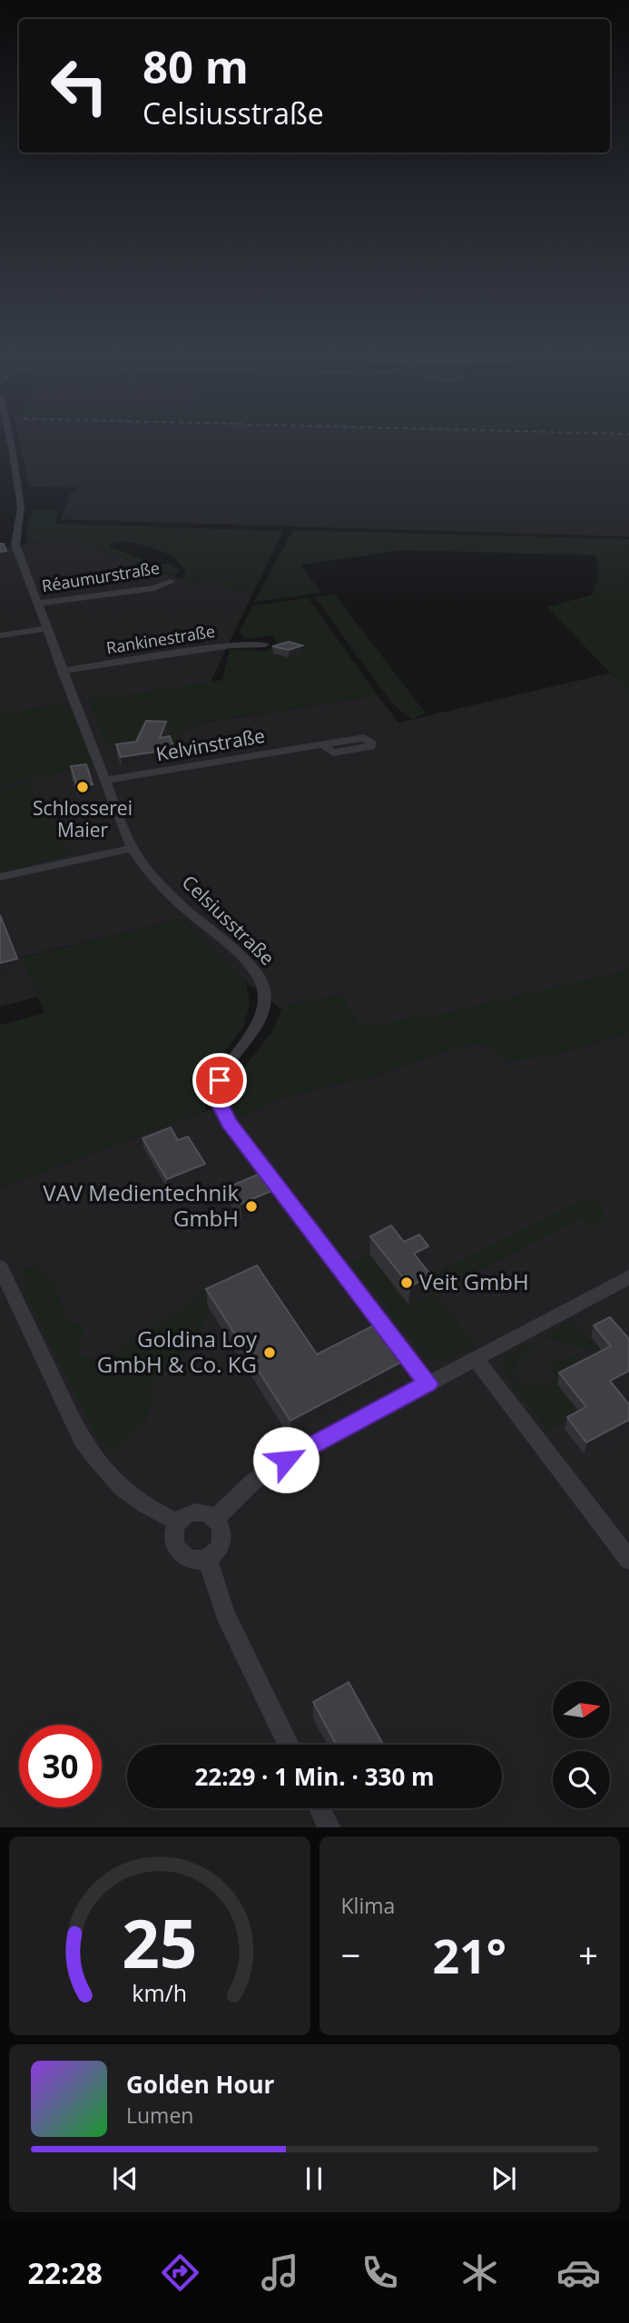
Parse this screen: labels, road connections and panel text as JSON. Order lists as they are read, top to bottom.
{
  "streets": {
    "street": [
      "Réaumurstraße",
      "Rankinestraße",
      "Kelvinstraße",
      "Celsiusstraße"
    ]
  },
  "crossings": [
    ["Réaumurstraße", "Celsiusstraße"],
    ["Rankinestraße", "Celsiusstraße"],
    ["Kelvinstraße", "Celsiusstraße"]
  ],
  "places": [
    "Schlosserei Maier",
    "VAV Medientechnik GmbH",
    "Veit GmbH",
    "Goldina Loy GmbH & Co. KG"
  ],
  "north": "right",
  "page": {
    "turn": ["80 m", "Celsiusstraße"],
    "limit": "30",
    "trip": "22:29 · 1 Min. · 330 m",
    "tile": "Klima",
    "heat": ["−", "21°", "+"],
    "song": ["Golden Hour", "Lumen"],
    "tabs": "22:28",
    "gauge": ["25", "km/h"]
  }
}
